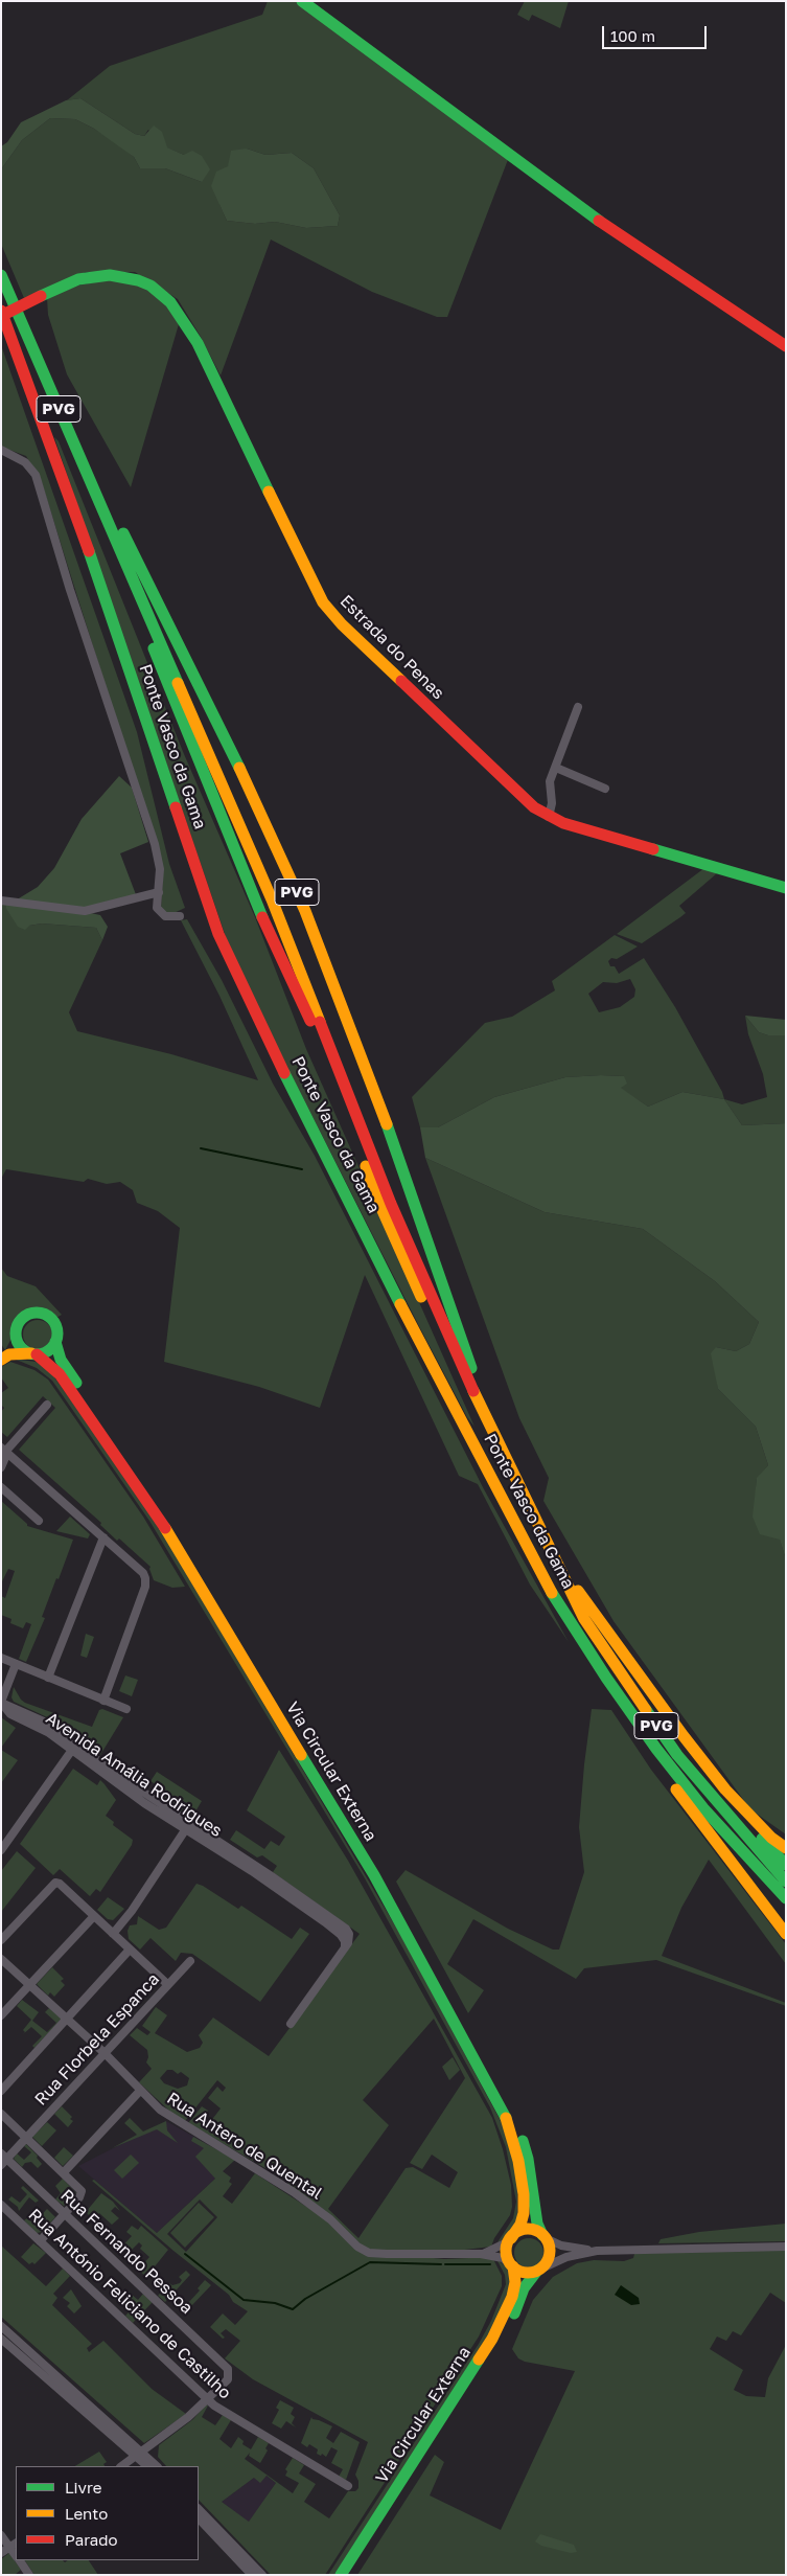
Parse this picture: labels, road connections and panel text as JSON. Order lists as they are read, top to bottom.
{
  "streets": {
    "main road": [
      "PVG",
      "Estrada do Penas",
      "Ponte Vasco da Gama",
      "Via Circular Externa"
    ],
    "street": [
      "Avenida Amália Rodrigues",
      "Rua Florbela Espanca",
      "Rua Antero de Quental",
      "Rua Fernando Pessoa",
      "Rua António Feliciano de Castilho"
    ]
  },
  "crossings": [
    ["Via Circular Externa", "Rua Antero de Quental"],
    ["Rua Florbela Espanca", "Rua Antero de Quental"],
    ["Rua Florbela Espanca", "Rua Fernando Pessoa"],
    ["Rua Fernando Pessoa", "Rua António Feliciano de Castilho"]
  ],
  "legend": ["Livre", "Lento", "Parado"],
  "scale_bar": "100 m"
}
